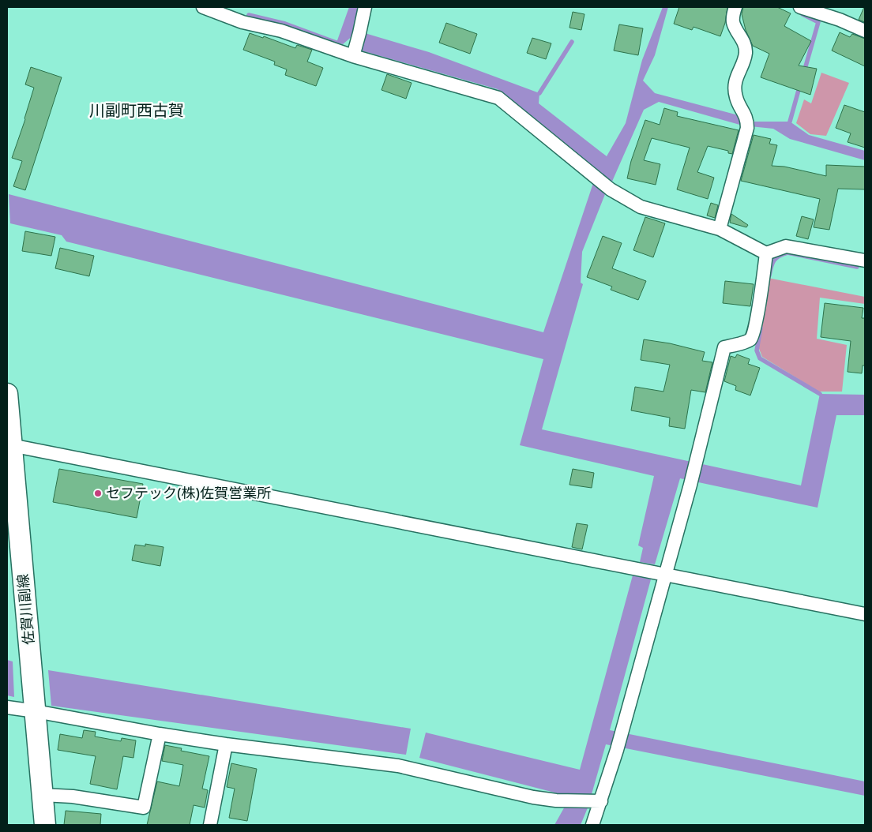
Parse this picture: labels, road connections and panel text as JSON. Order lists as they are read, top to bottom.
{
  "streets": {
    "main road": ["佐賀川副線"]
  },
  "districts": ["川副町西古賀"],
  "places": ["セフテック(株)佐賀営業所"]
}
